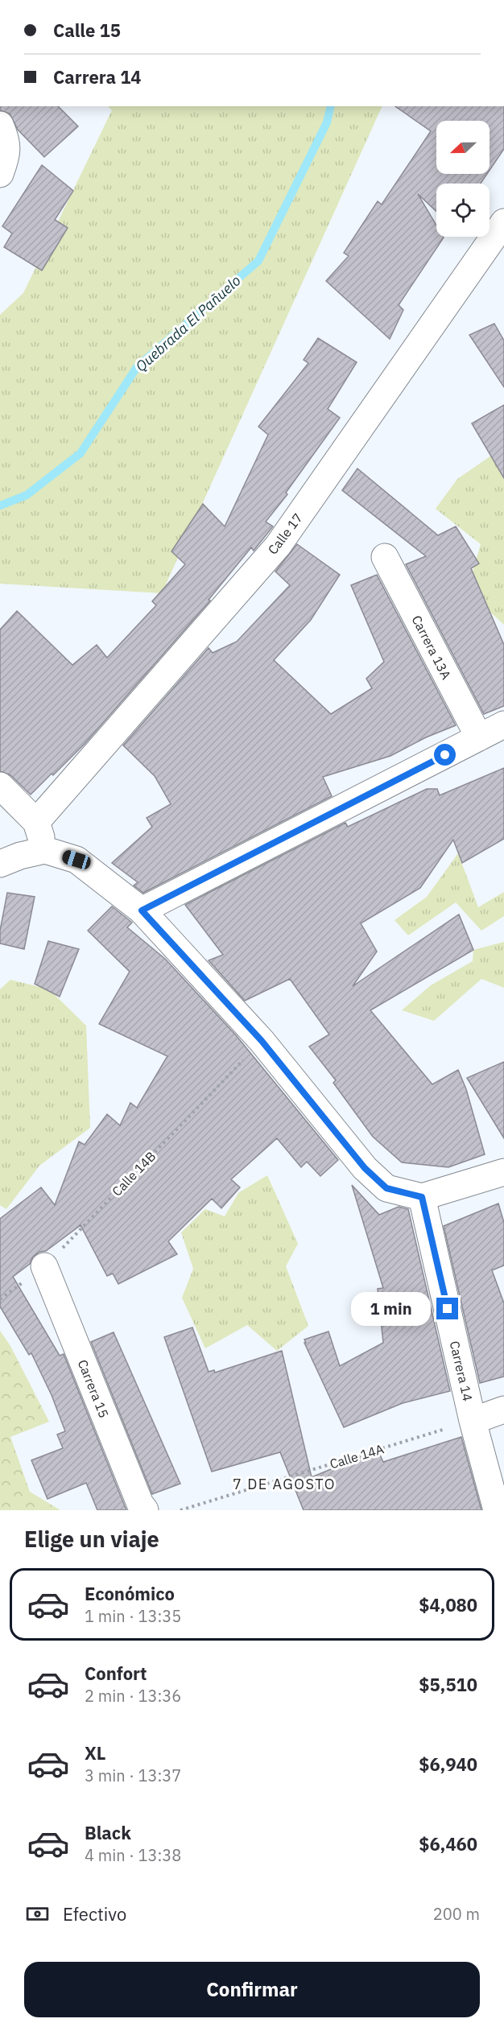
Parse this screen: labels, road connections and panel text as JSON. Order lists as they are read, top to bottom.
{
  "streets": {
    "street": [
      "Calle 17",
      "Carrera 13A",
      "Carrera 14",
      "Carrera 15"
    ],
    "path": ["Calle 14B", "Calle 14A"]
  },
  "crossings": [
    ["Calle 14B", "Carrera 15"],
    ["Carrera 14", "Calle 14A"]
  ],
  "districts": ["7 DE AGOSTO"],
  "water": ["Quebrada El Pañuelo"],
  "north": "left",
  "page": {
    "banner": ["Calle 15", "Carrera 14"],
    "bubble": "1 min",
    "heading": "Elige un viaje",
    "list": [
      {
        "name": "Económico",
        "note": "1 min · 13:35",
        "value": "$4,080"
      },
      {
        "name": "Confort",
        "note": "2 min · 13:36",
        "value": "$5,510"
      },
      {
        "name": "XL",
        "note": "3 min · 13:37",
        "value": "$6,940"
      },
      {
        "name": "Black",
        "note": "4 min · 13:38",
        "value": "$6,460"
      }
    ],
    "pay": ["Efectivo", "200 m"],
    "buttons": "Confirmar"
  }
}
